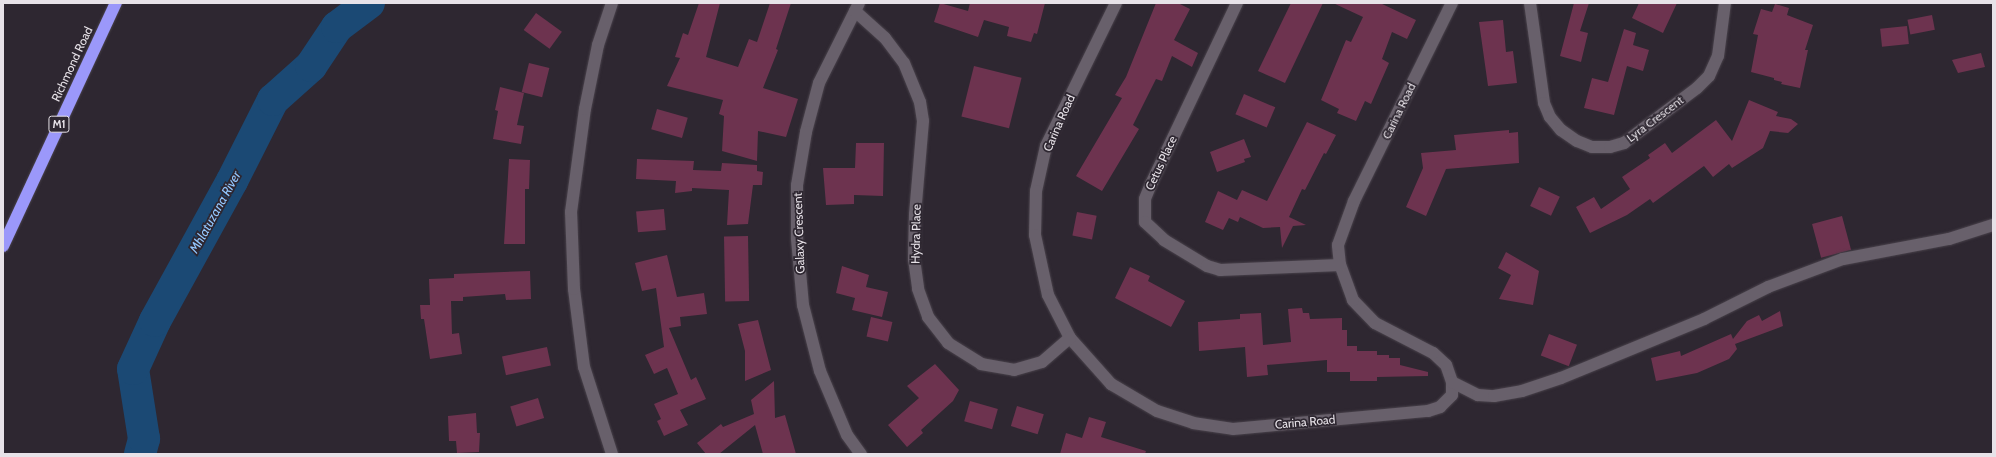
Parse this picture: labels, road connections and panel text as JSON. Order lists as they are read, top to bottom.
{
  "streets": {
    "highway": ["Richmond Road", "M1"],
    "street": [
      "Carina Road",
      "Lyra Crescent",
      "Cetus Place",
      "Galaxy Crescent",
      "Hydra Place"
    ]
  },
  "crossings": [
    ["Carina Road", "Cetus Place"],
    ["Carina Road", "Hydra Place"],
    ["Galaxy Crescent", "Hydra Place"]
  ],
  "water": ["Mhlatuzana River"]
}
